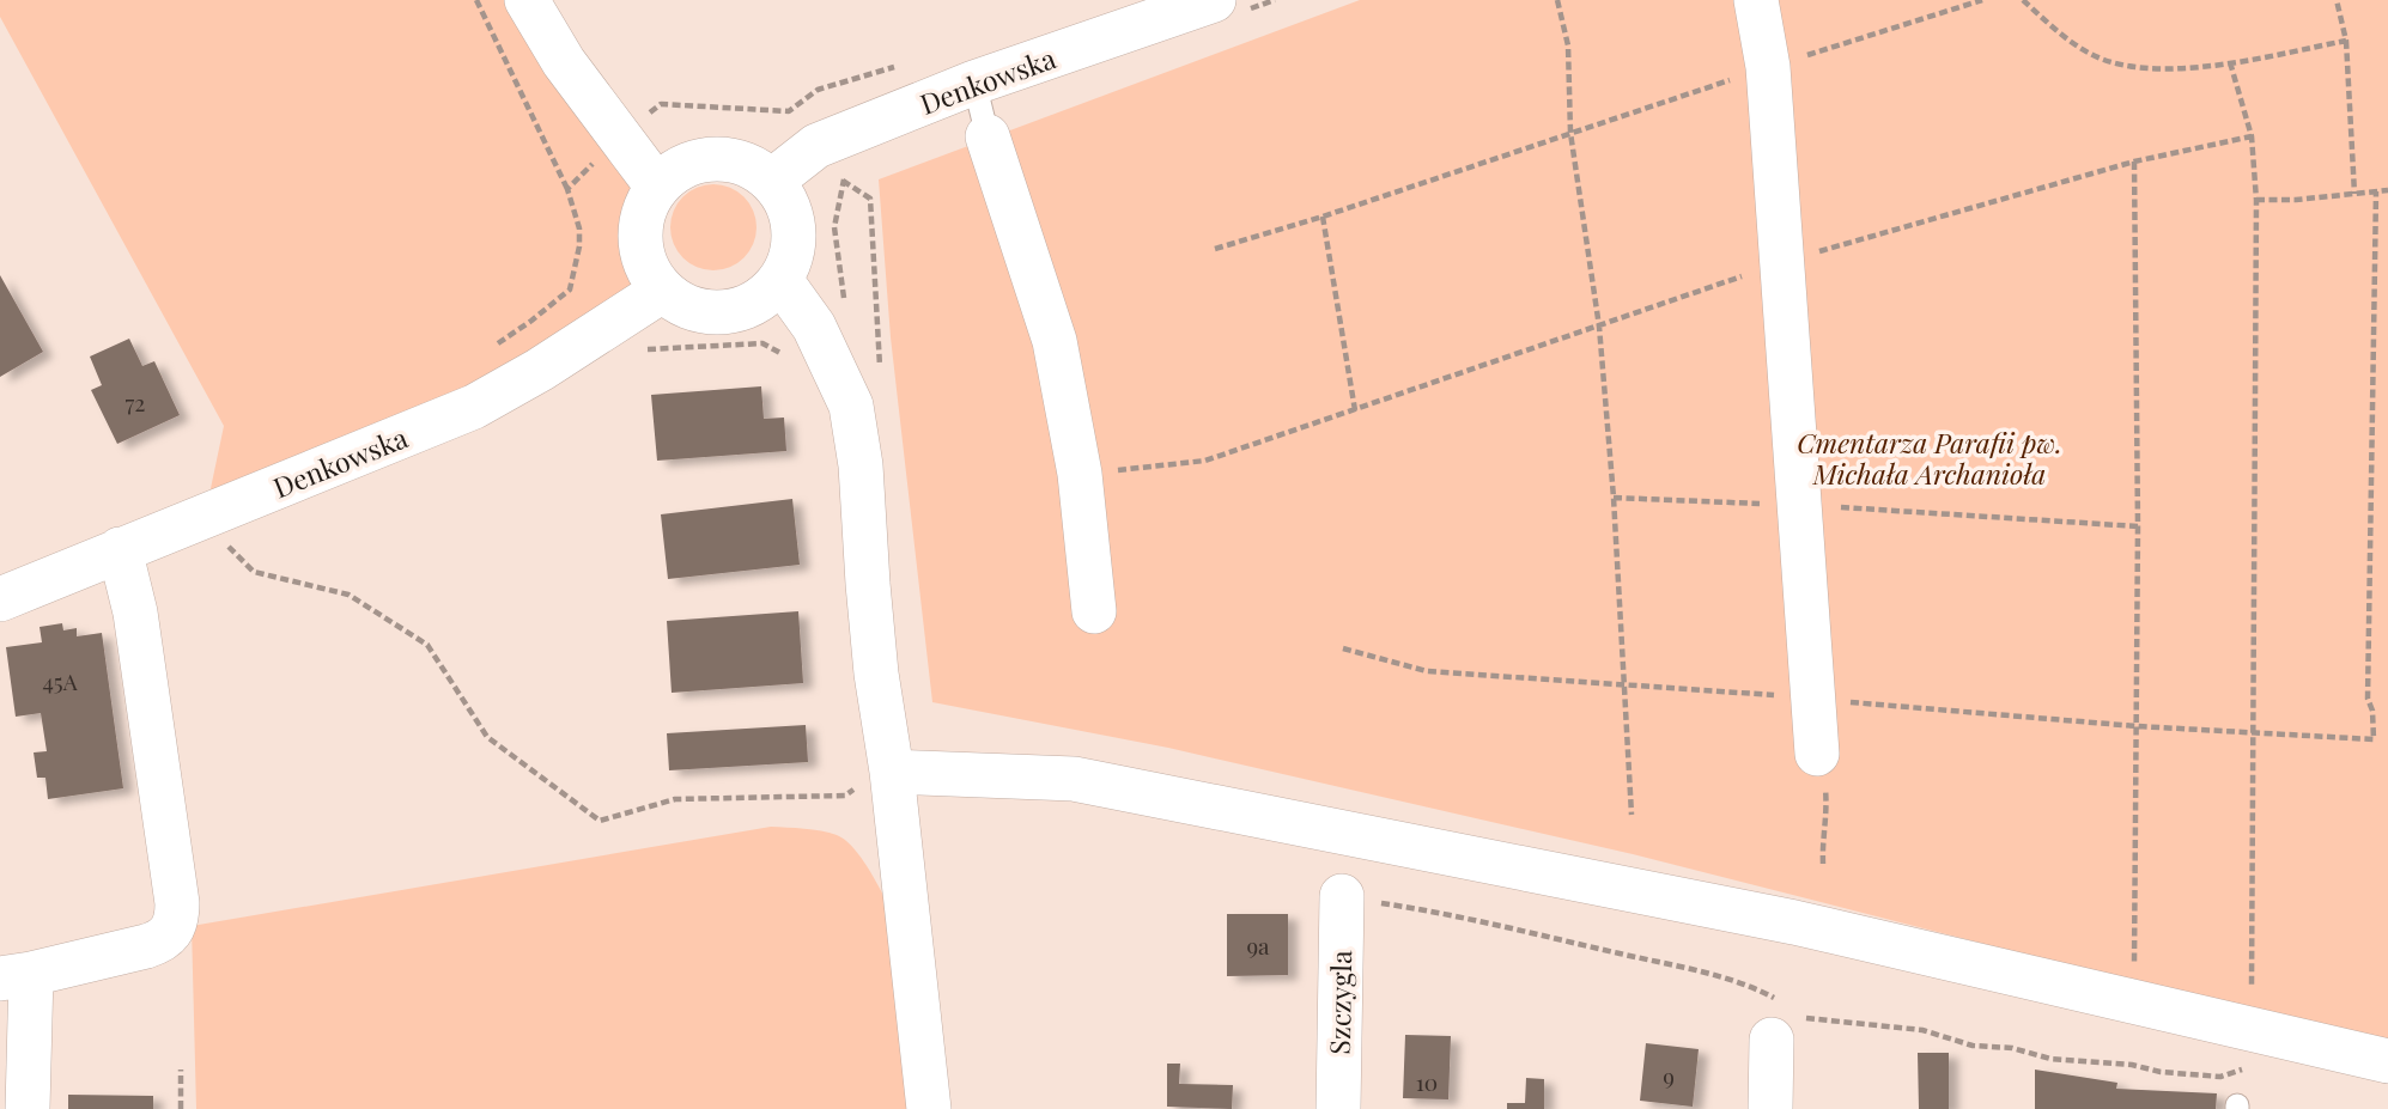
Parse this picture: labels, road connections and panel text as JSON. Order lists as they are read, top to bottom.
{
  "streets": {
    "street": ["Denkowska", "Szczygla"]
  },
  "parks": ["Cmentarza Parafii pw. Michała Archanioła"],
  "house_numbers": [
    "72",
    "45A",
    "9a",
    "9",
    "10"
  ]
}
